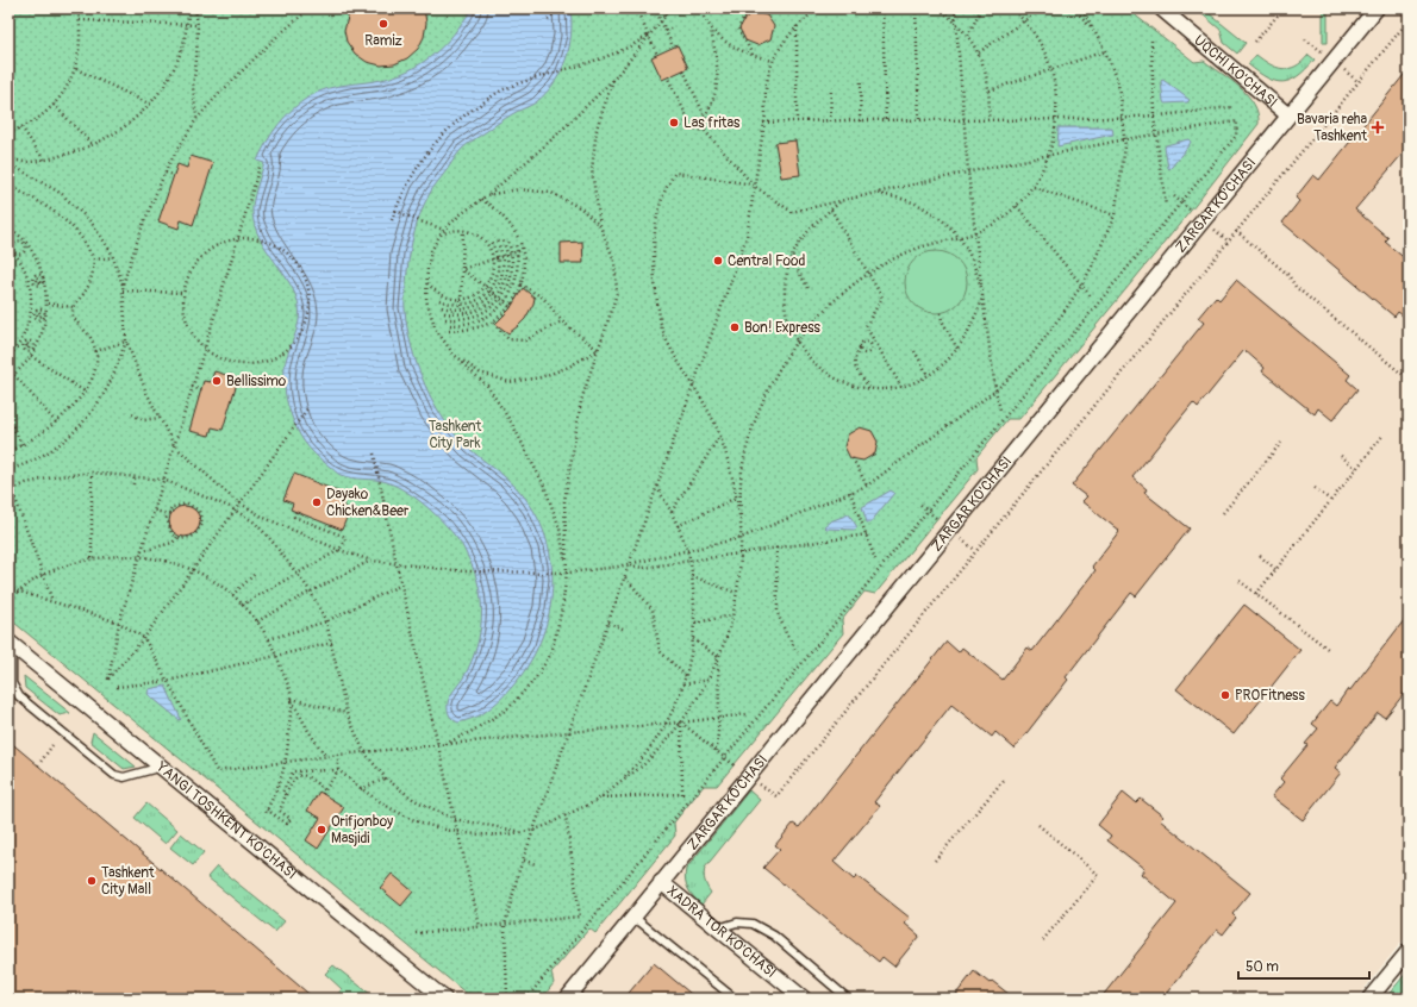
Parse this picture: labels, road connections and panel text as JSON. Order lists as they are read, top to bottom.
{
  "streets": {
    "street": [
      "UQCHI KO'CHASI",
      "ZARGAR KO'CHASI",
      "YANGI TOSHKENT KO'CHASI",
      "XADRA TOR KO'CHASI"
    ]
  },
  "crossings": [
    ["UQCHI KO'CHASI", "ZARGAR KO'CHASI"],
    ["ZARGAR KO'CHASI", "XADRA TOR KO'CHASI"]
  ],
  "parks": ["Tashkent City Park"],
  "places": {
    "other": [
      "Ramiz",
      "Las fritas",
      "Central Food",
      "Bon! Express",
      "Bellissimo",
      "Dayako Chicken&Beer",
      "PROFitness",
      "Orifjonboy Masjidi",
      "Tashkent City Mall"
    ],
    "health": ["Bavaria reha Tashkent"]
  },
  "scale_bar": "50 m"
}
